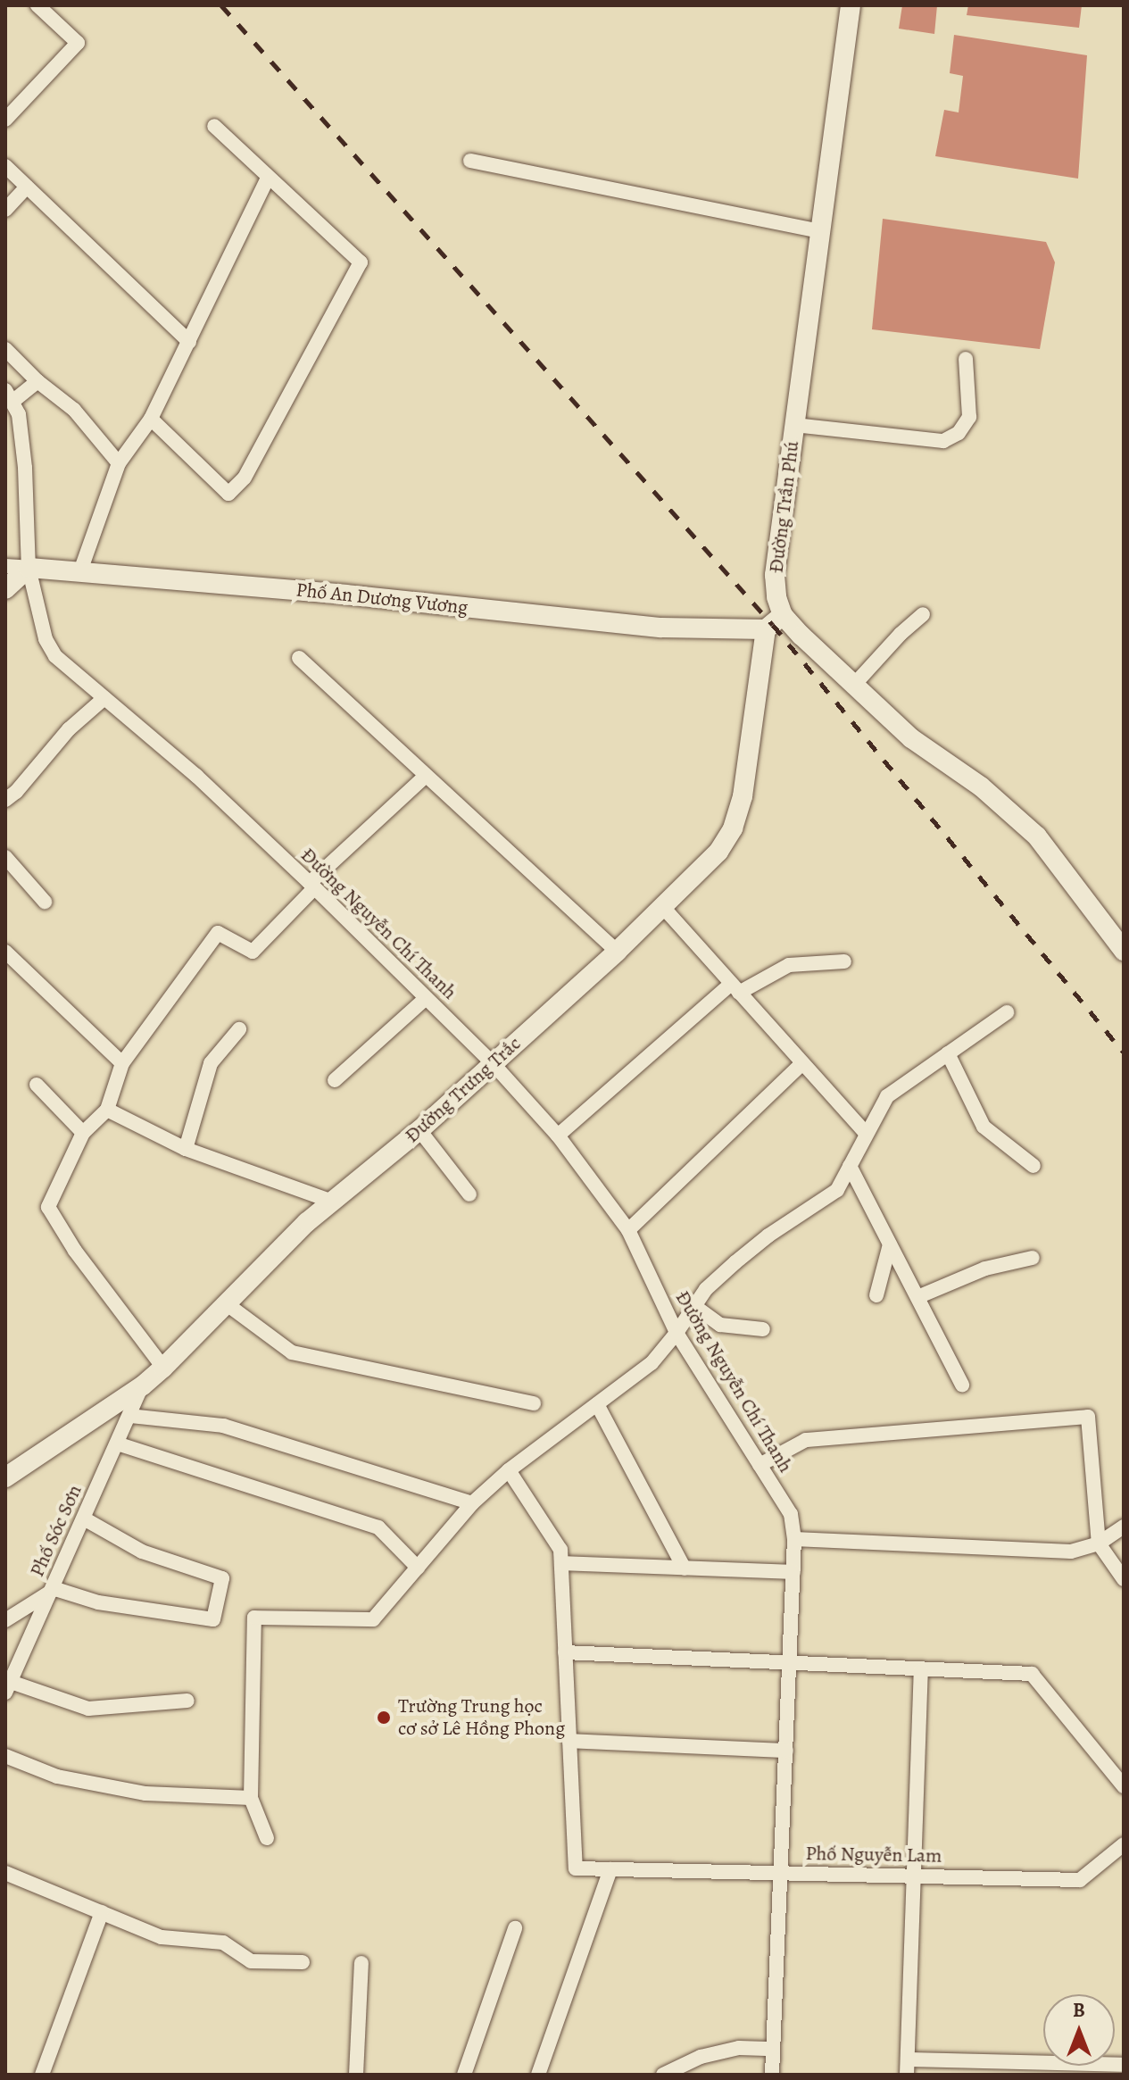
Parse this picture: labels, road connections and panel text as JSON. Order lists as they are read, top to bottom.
{
  "streets": {
    "street": [
      "Đường Trần Phú",
      "Phố An Dương Vương",
      "Đường Nguyễn Chí Thanh",
      "Đường Trưng Trắc",
      "Phố Sóc Sơn",
      "Phố Nguyễn Lam"
    ]
  },
  "crossings": [
    ["Phố An Dương Vương", "Đường Nguyễn Chí Thanh"],
    ["Phố An Dương Vương", "Đường Trưng Trắc"],
    ["Đường Nguyễn Chí Thanh", "Đường Trưng Trắc"],
    ["Đường Nguyễn Chí Thanh", "Phố Nguyễn Lam"],
    ["Đường Trưng Trắc", "Phố Sóc Sơn"]
  ],
  "places": ["Trường Trung học cơ sở Lê Hồng Phong"],
  "north": "top"
}
